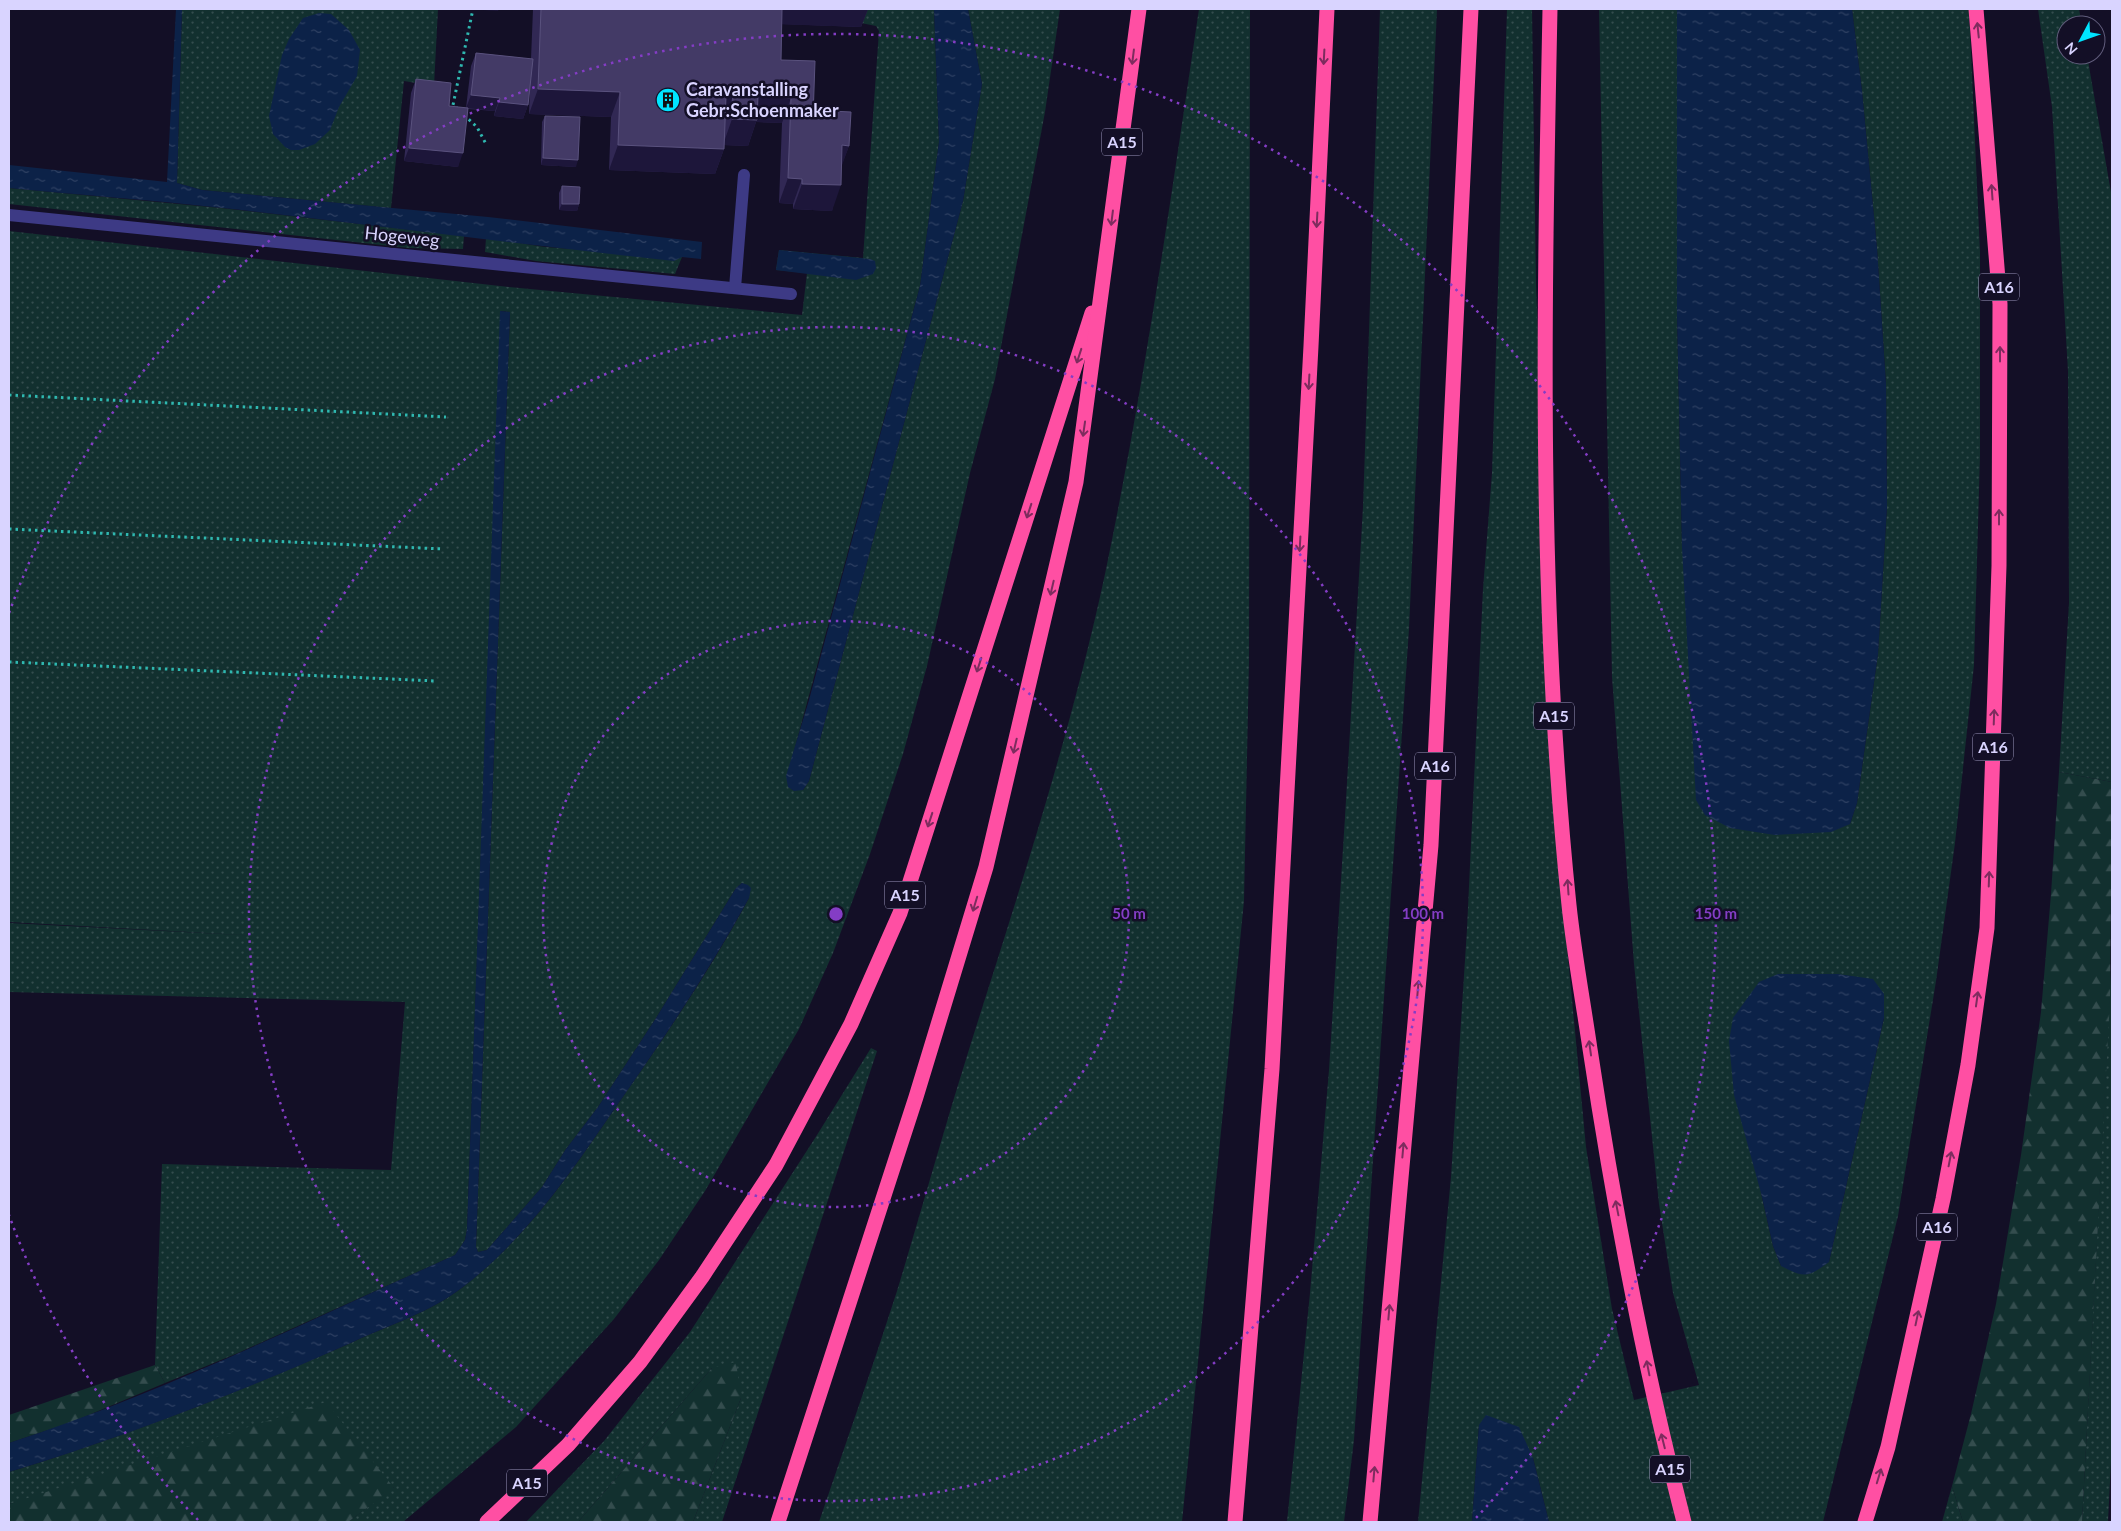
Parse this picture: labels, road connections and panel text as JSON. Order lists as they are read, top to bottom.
{
  "streets": {
    "highway": ["A15", "A16"],
    "lane": ["Hogeweg"]
  },
  "places": {
    "building": ["Caravanstalling Gebr:Schoenmaker"]
  },
  "north": "bottom left",
  "rings": ["50 m", "100 m", "150 m"]
}
